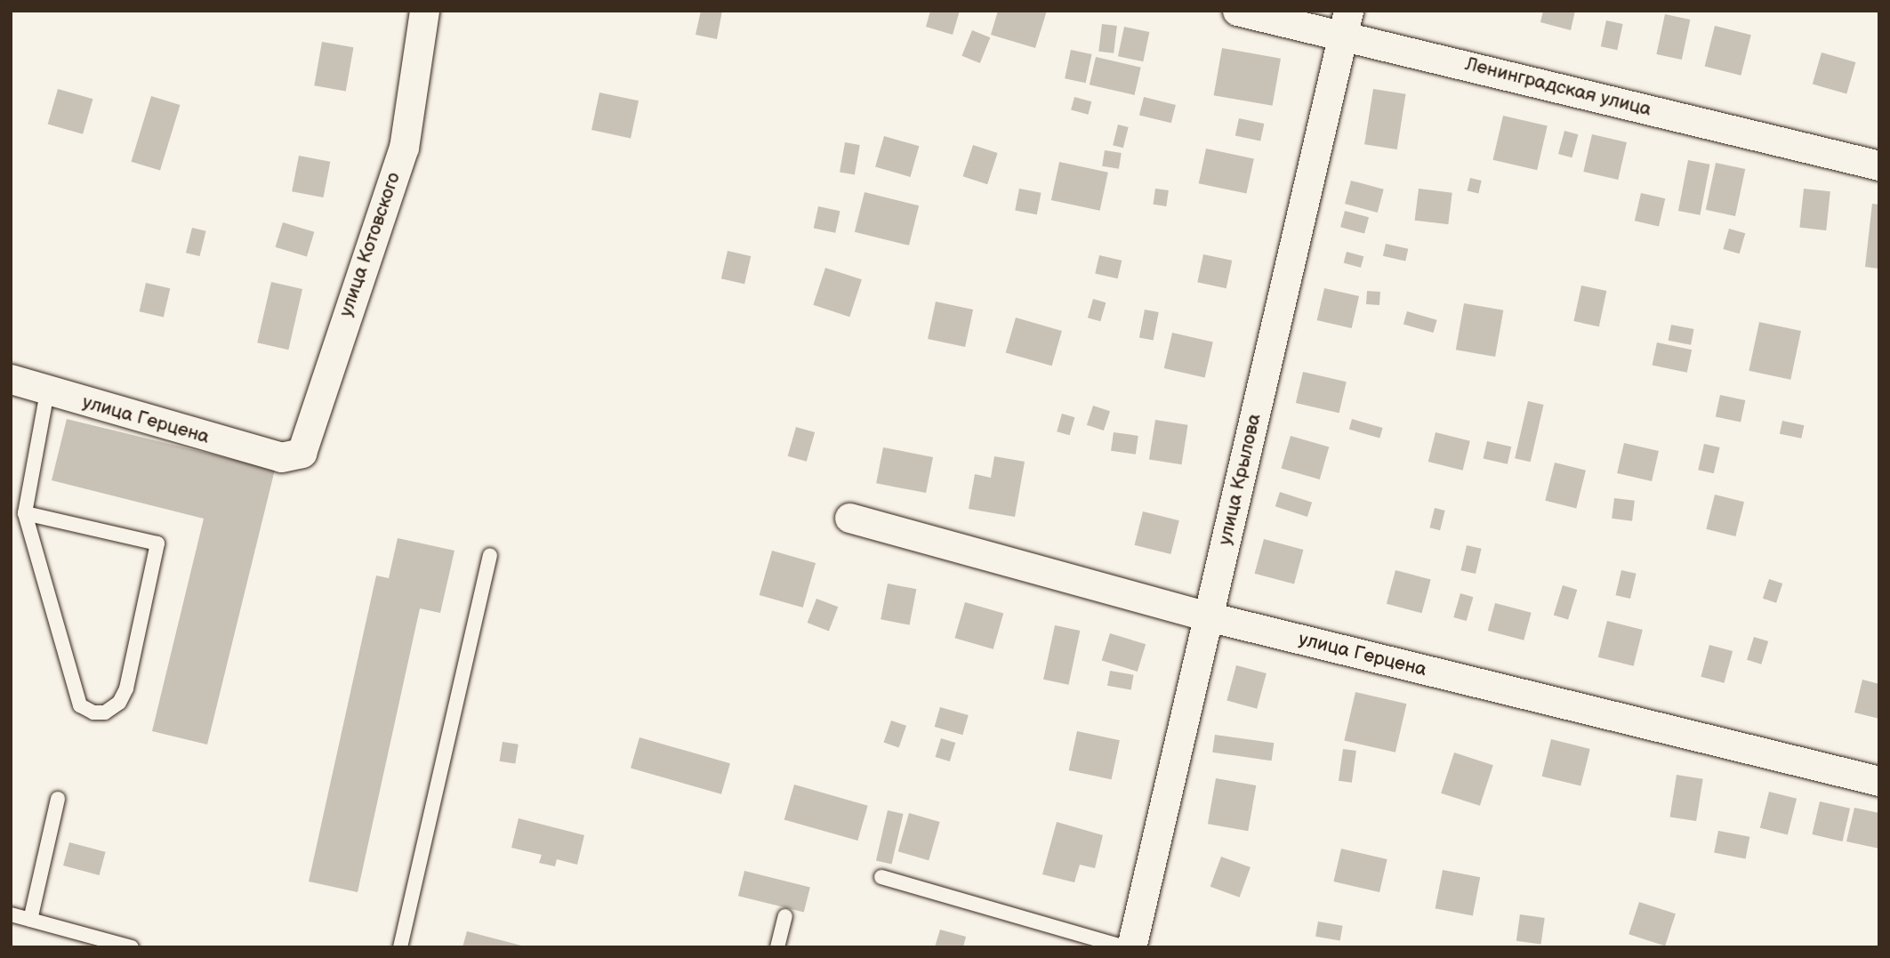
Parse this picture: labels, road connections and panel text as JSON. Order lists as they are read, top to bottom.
{
  "streets": {
    "street": [
      "Ленинградская улица",
      "улица Котовского",
      "улица Герцена",
      "улица Крылова"
    ]
  },
  "crossings": [
    ["Ленинградская улица", "улица Крылова"],
    ["улица Котовского", "улица Герцена"],
    ["улица Герцена", "улица Крылова"]
  ]
}
